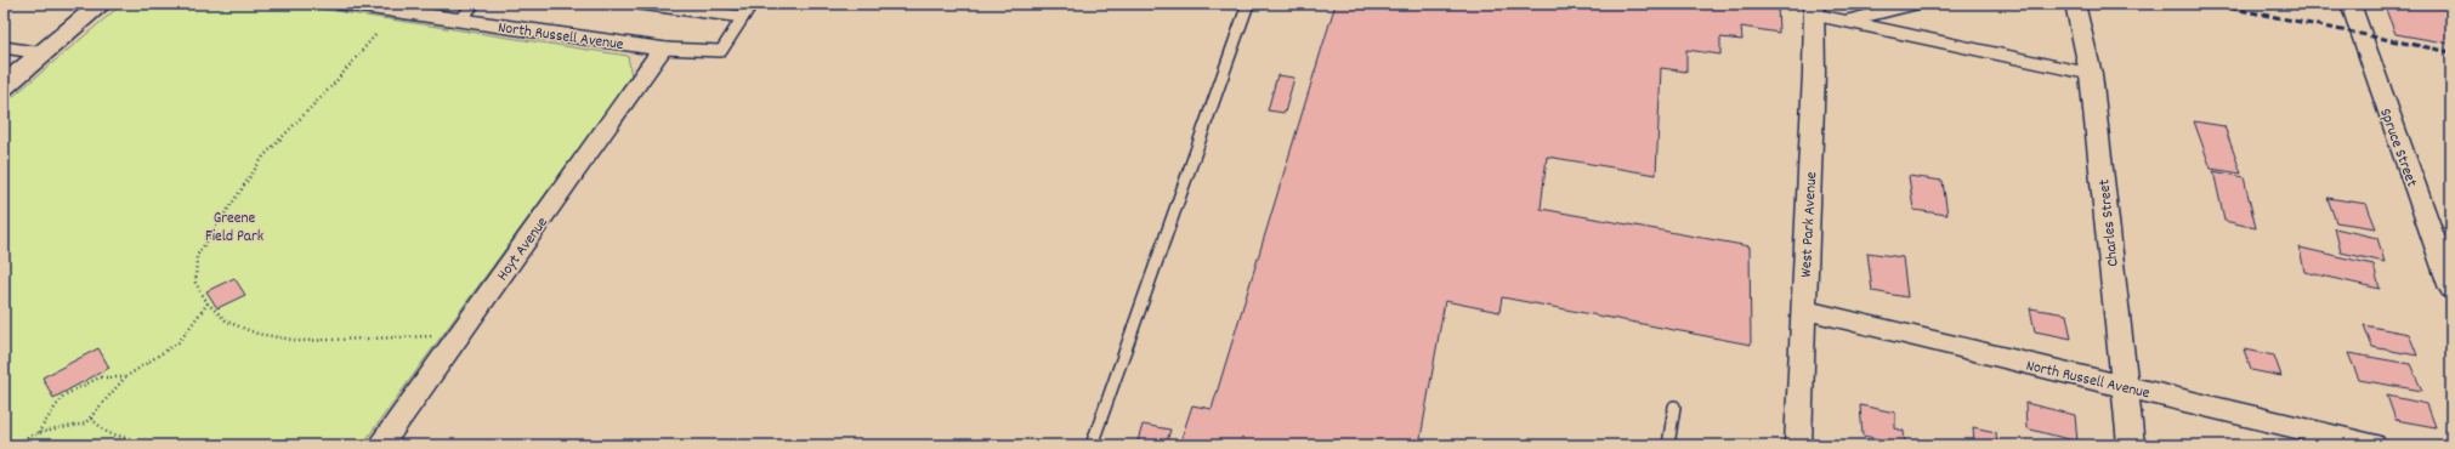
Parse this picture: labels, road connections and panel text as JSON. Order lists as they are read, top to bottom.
{
  "streets": {
    "street": [
      "North Russell Avenue",
      "Spruce Street",
      "Charles Street",
      "West Park Avenue",
      "Hoyt Avenue"
    ]
  },
  "crossings": [
    ["North Russell Avenue", "Charles Street"],
    ["North Russell Avenue", "West Park Avenue"],
    ["North Russell Avenue", "Hoyt Avenue"]
  ],
  "parks": ["Greene Field Park"]
}
